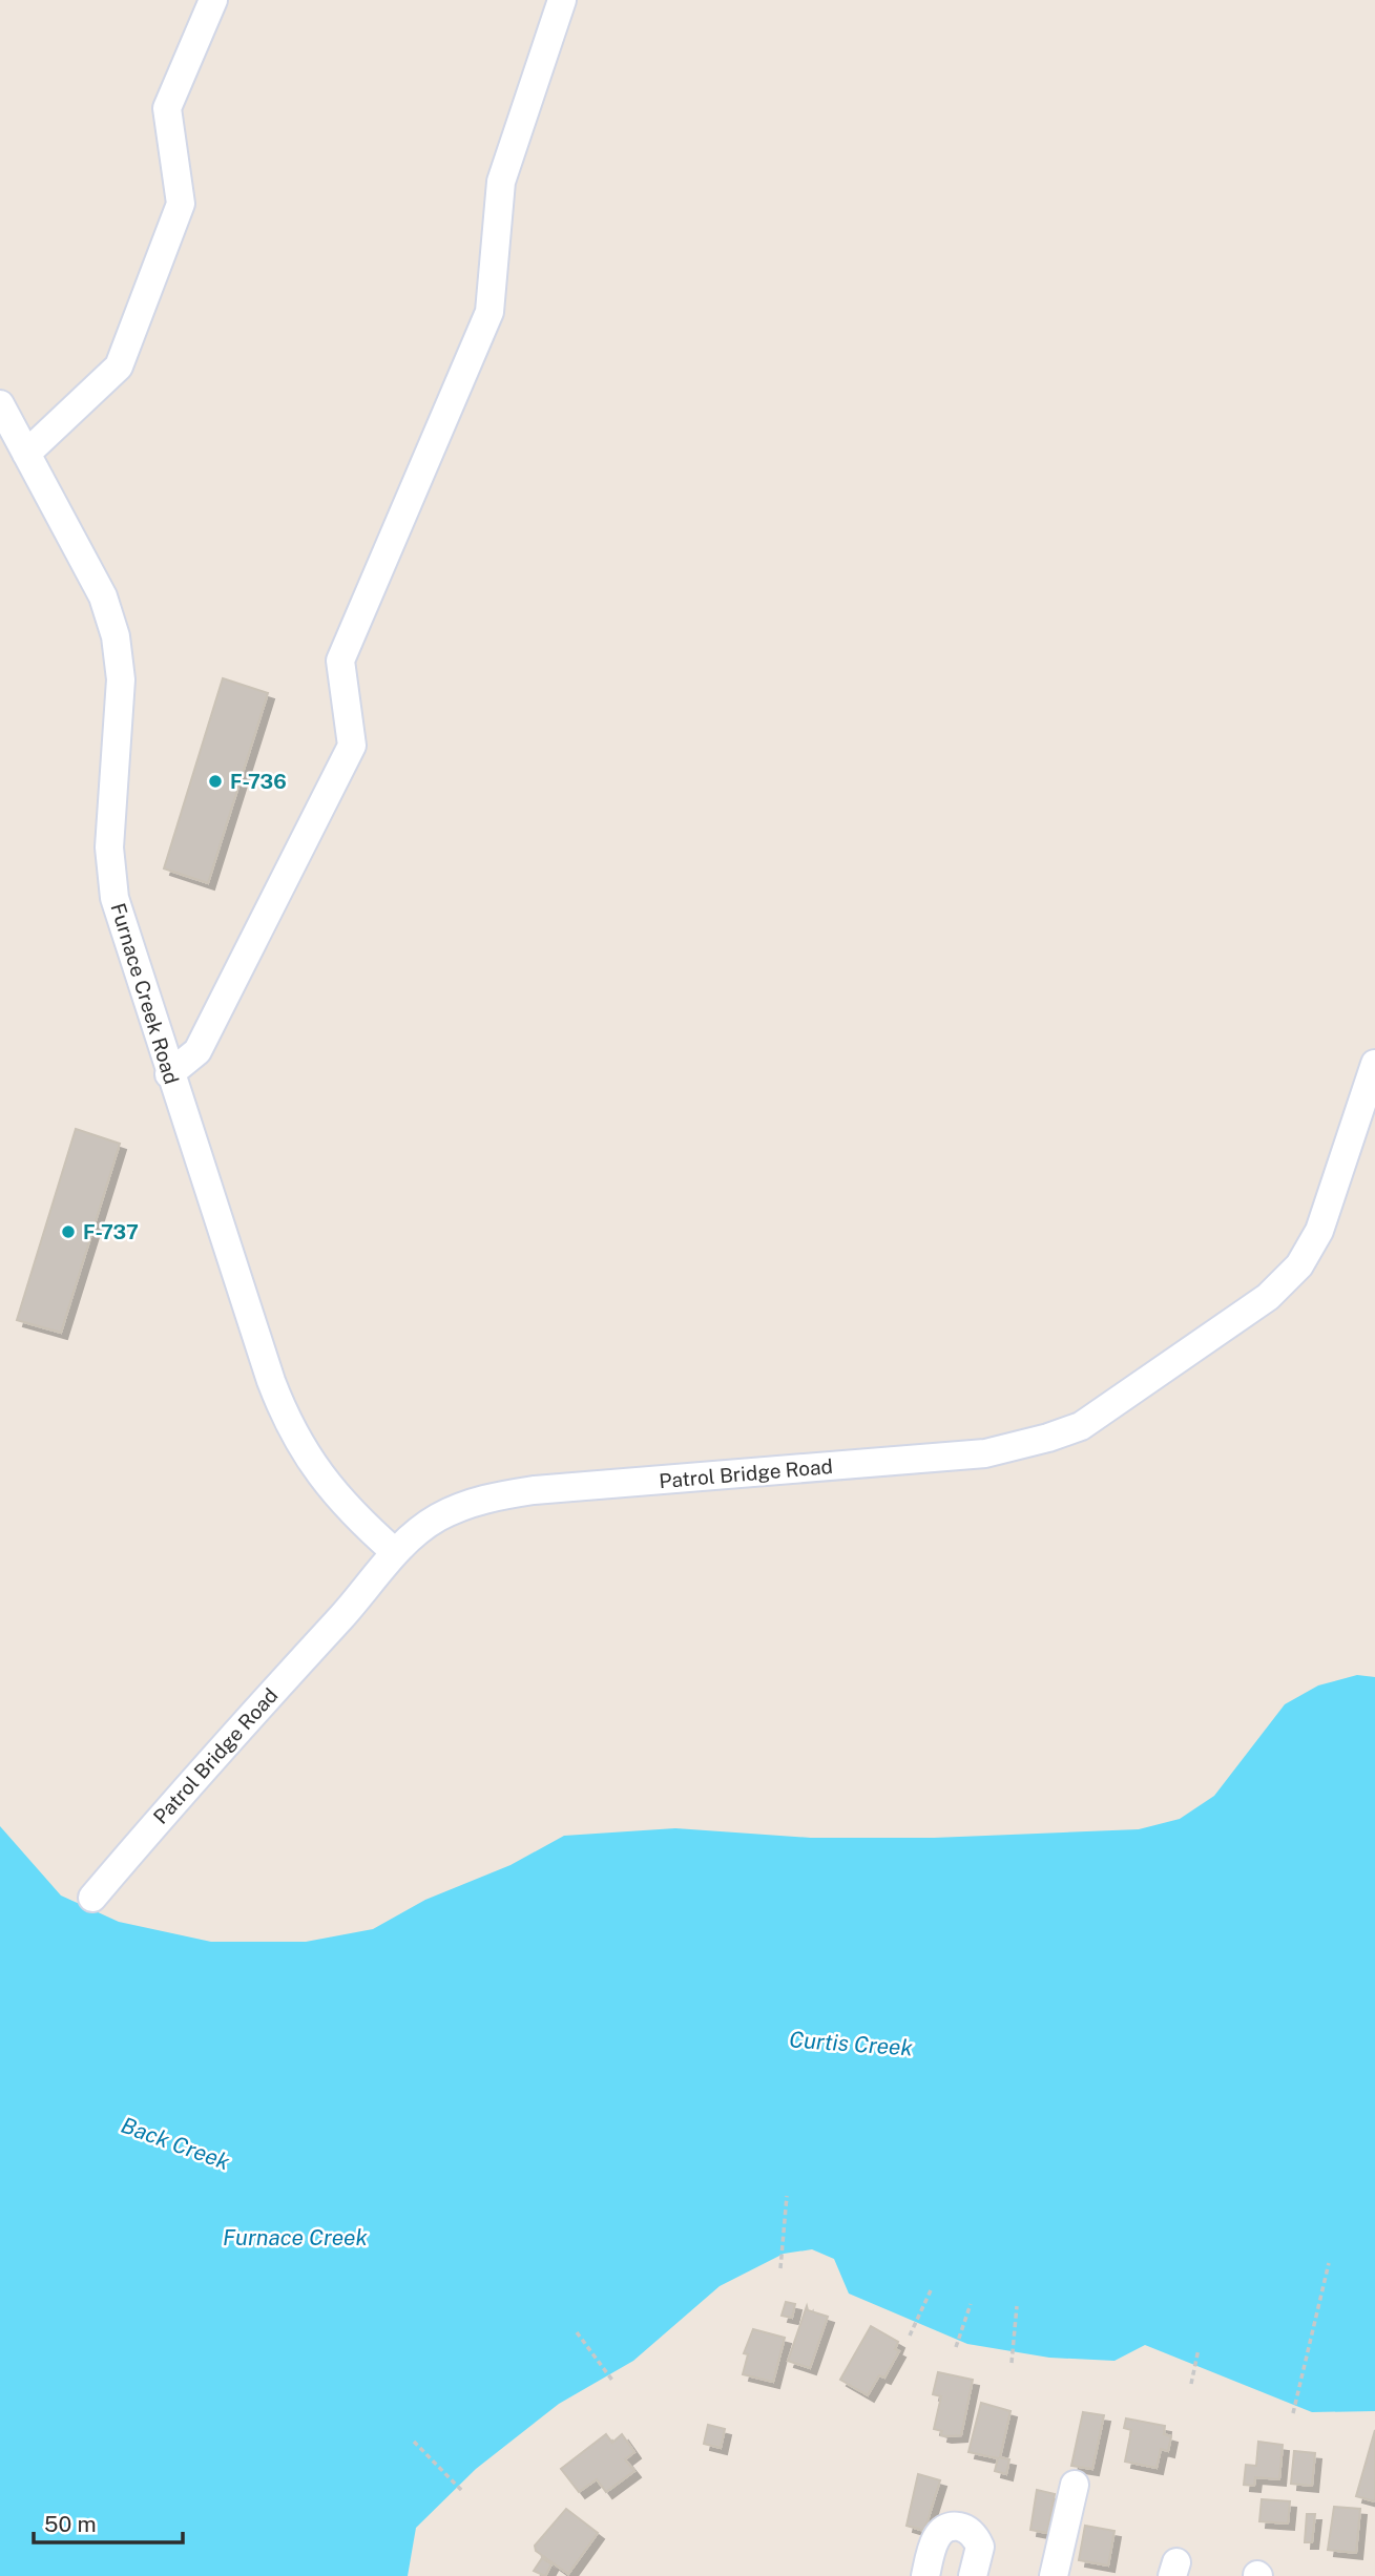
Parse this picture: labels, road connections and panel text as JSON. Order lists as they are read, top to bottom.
{
  "streets": {
    "lane": ["Furnace Creek Road", "Patrol Bridge Road"]
  },
  "crossings": [
    ["Furnace Creek Road", "Patrol Bridge Road"]
  ],
  "water": ["Curtis Creek", "Back Creek", "Furnace Creek"],
  "places": ["F-736", "F-737"],
  "scale_bar": "50 m"
}
